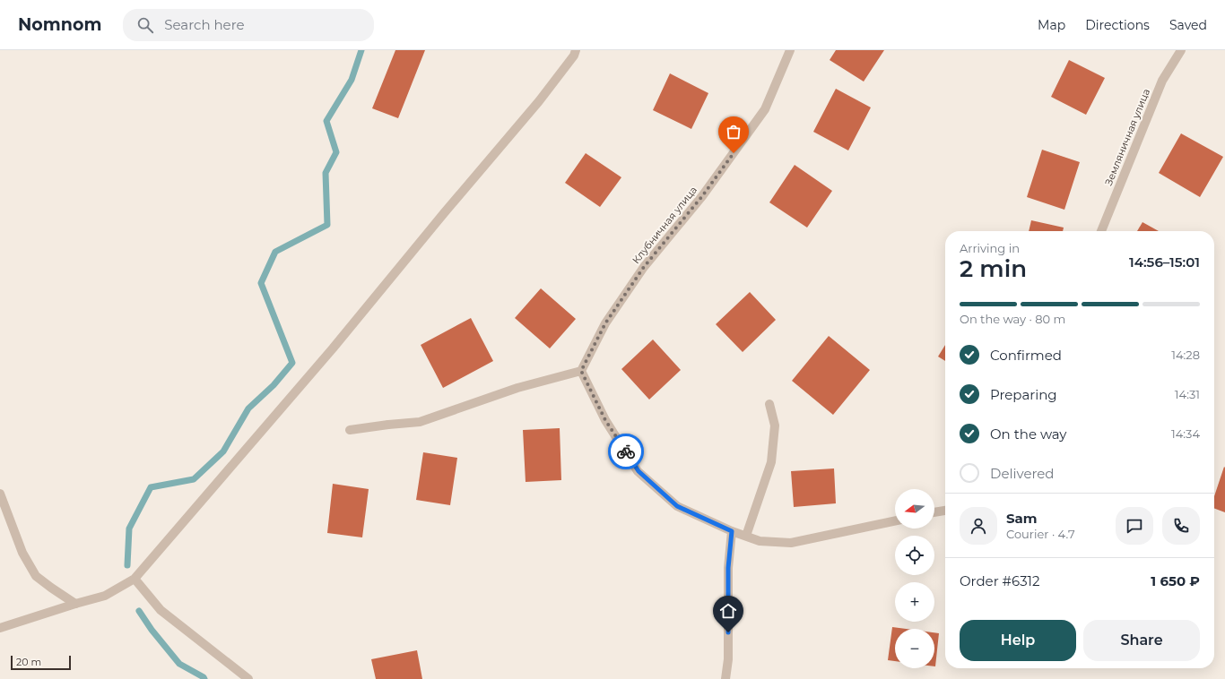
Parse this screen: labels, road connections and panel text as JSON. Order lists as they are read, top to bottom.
{
  "streets": {
    "street": ["Земляничная улица", "Клубничная улица"]
  },
  "scale_bar": "20 m",
  "north": "left",
  "page": {
    "header": "Nomnom",
    "search": "Search here",
    "nav": ["Map", "Directions", "Saved"],
    "heading": ["2 min", "Arriving in", "14:56–15:01"],
    "panel": [
      "Sam",
      "Courier · 4.7",
      "Order #6312",
      "1 650 ₽"
    ],
    "bar": "On the way · 80 m",
    "list": [
      ["Confirmed", "14:28"],
      ["Preparing", "14:31"],
      ["On the way", "14:34"],
      "Delivered"
    ],
    "map_buttons": ["+", "−"],
    "buttons": ["Help", "Share"],
    "scale": "20 m"
  }
}
